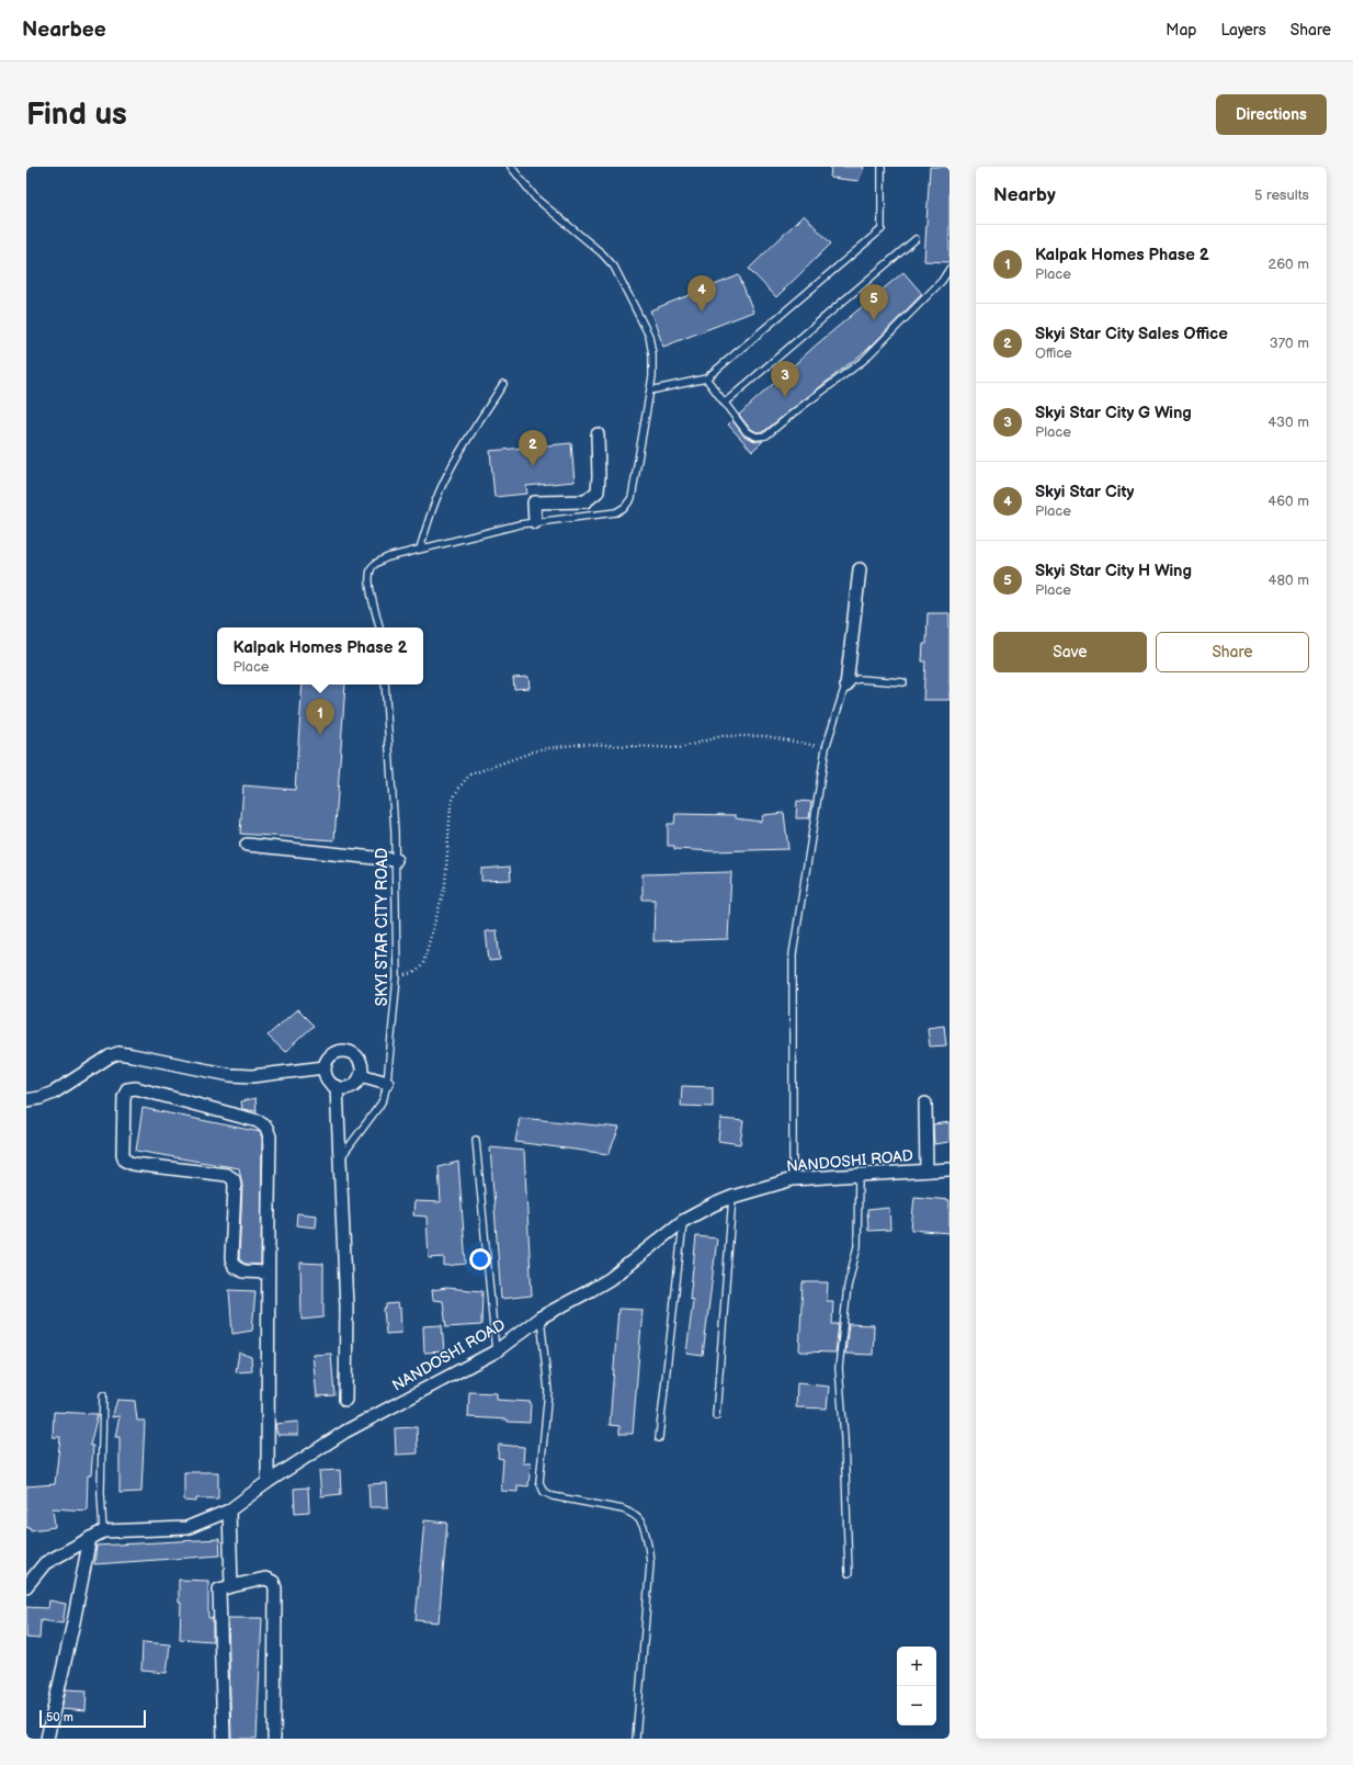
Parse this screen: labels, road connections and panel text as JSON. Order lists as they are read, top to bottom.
{
  "streets": {
    "street": ["NANDOSHI ROAD"],
    "lane": ["SKYI STAR CITY ROAD"]
  },
  "scale_bar": "50 m",
  "page": {
    "header": "Nearbee",
    "nav": ["Map", "Layers", "Share"],
    "buttons": [
      "Directions",
      ["Save", "Share"]
    ],
    "title": "Find us",
    "heading": ["Nearby", "5 results"],
    "list": [
      {
        "mark": "1",
        "name": "Kalpak Homes Phase 2",
        "note": "Place",
        "value": "260 m"
      },
      {
        "mark": "2",
        "name": "Skyi Star City Sales Office",
        "note": "Office",
        "value": "370 m"
      },
      {
        "mark": "3",
        "name": "Skyi Star City G Wing",
        "note": "Place",
        "value": "430 m"
      },
      {
        "mark": "4",
        "name": "Skyi Star City",
        "note": "Place",
        "value": "460 m"
      },
      {
        "mark": "5",
        "name": "Skyi Star City H Wing",
        "note": "Place",
        "value": "480 m"
      }
    ],
    "pins": [
      "4",
      "5",
      "3",
      "2",
      "1"
    ],
    "popup": ["Kalpak Homes Phase 2", "Place"],
    "map_buttons": ["+", "−"],
    "scale": "50 m"
  }
}
